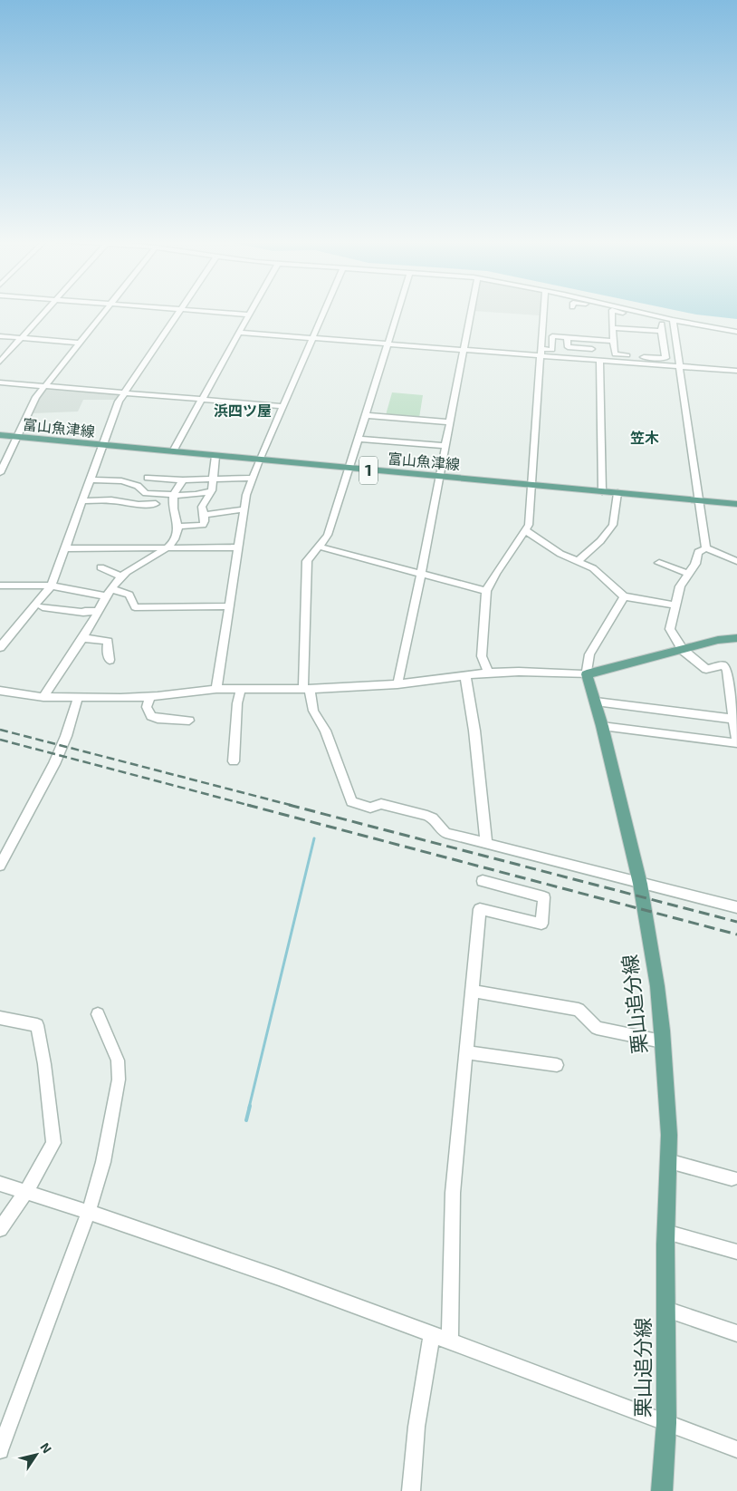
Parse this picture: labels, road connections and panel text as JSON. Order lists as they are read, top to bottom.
{
  "streets": {
    "main road": ["富山魚津線", "1", "栗山追分線"]
  },
  "districts": ["浜四ツ屋", "笠木"],
  "north": "top right"
}
